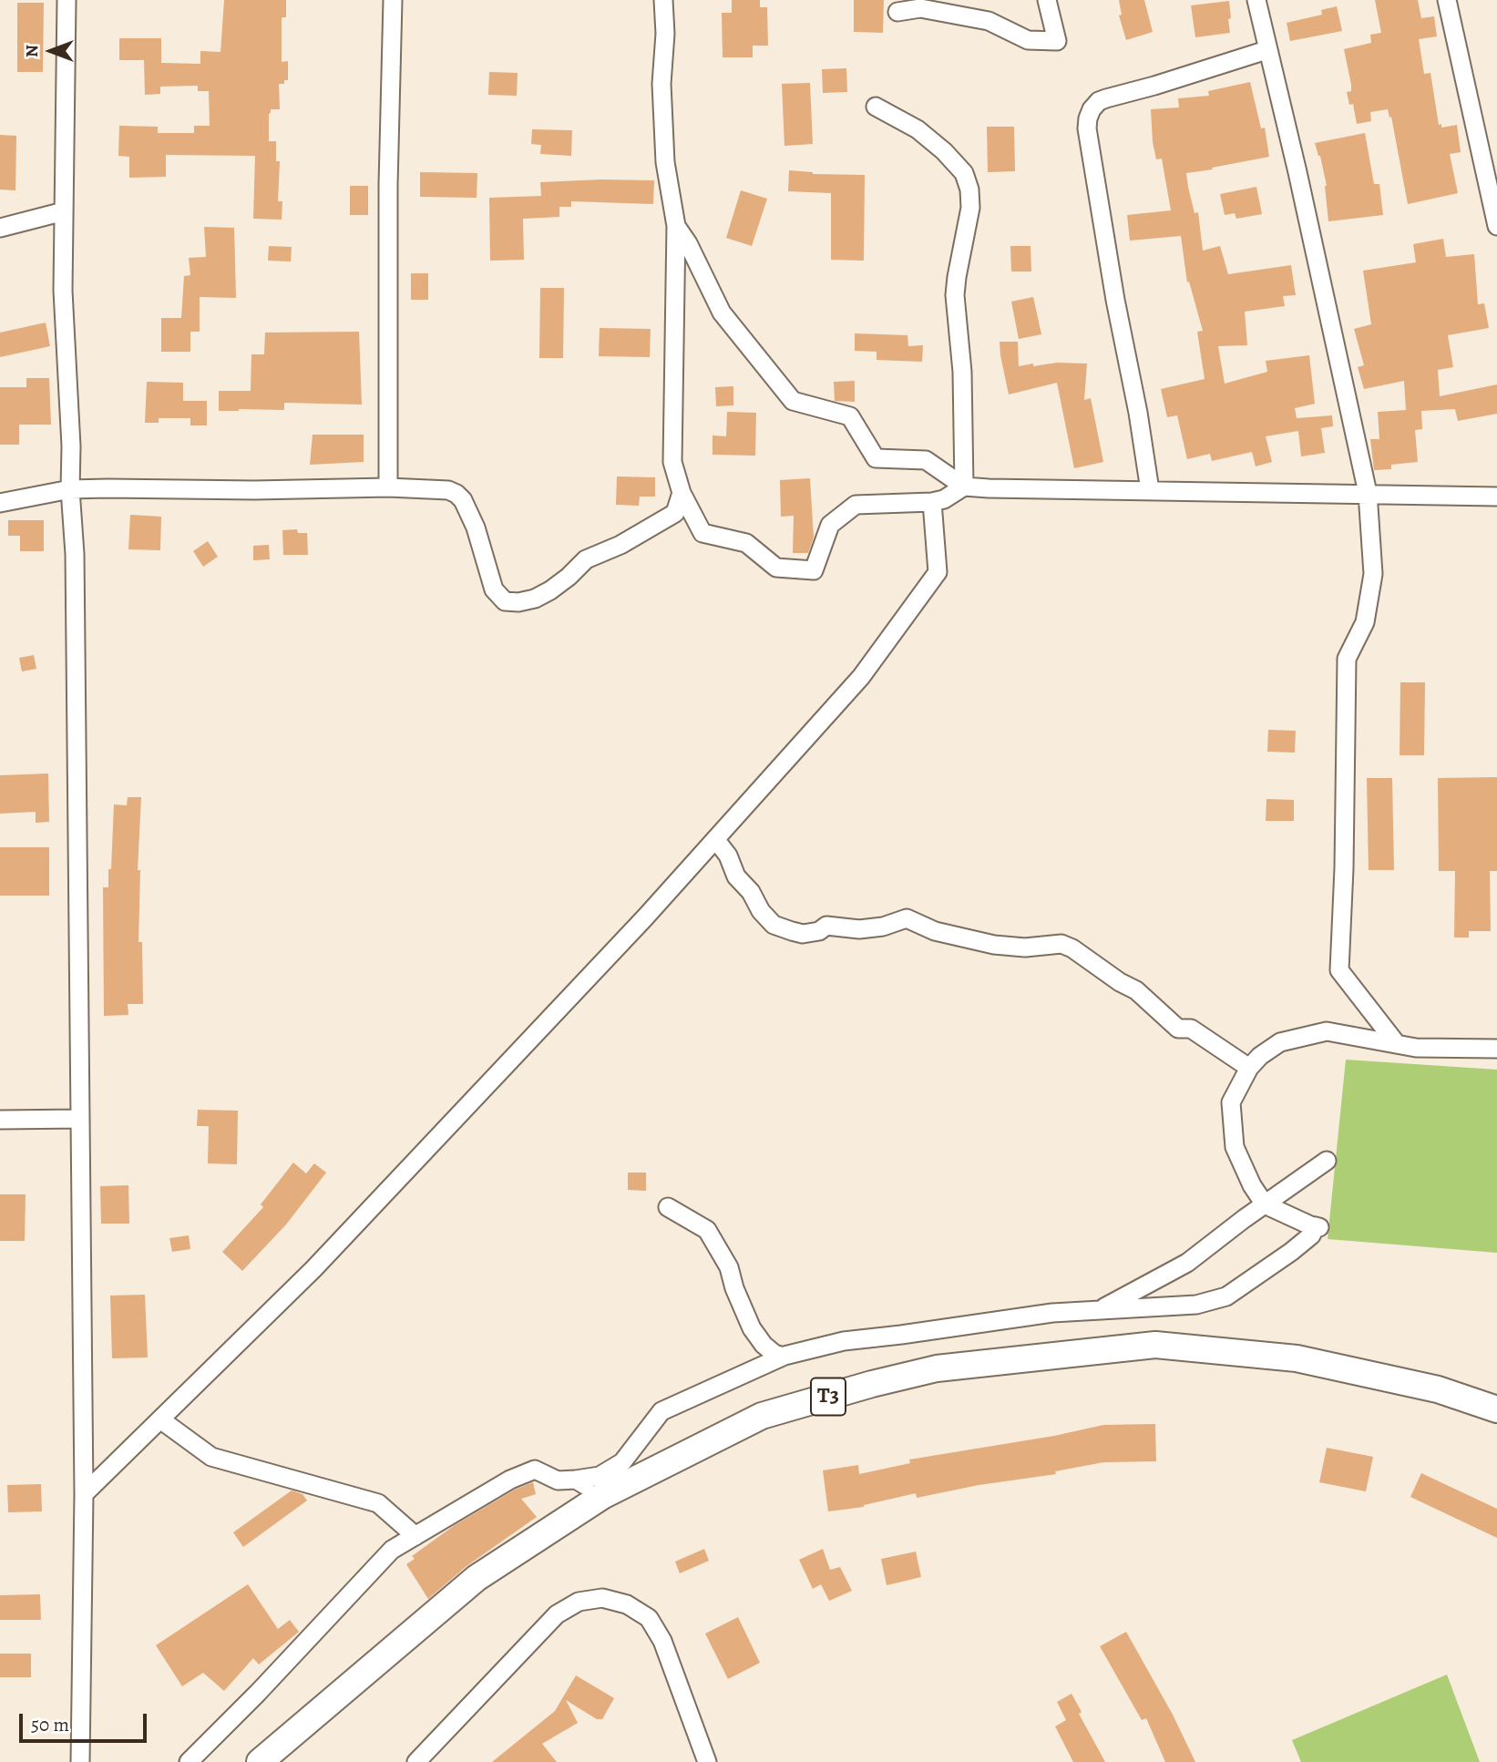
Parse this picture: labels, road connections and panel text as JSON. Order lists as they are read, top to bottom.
{
  "streets": {
    "highway": ["T3"]
  },
  "scale_bar": "50 m",
  "north": "left"
}
